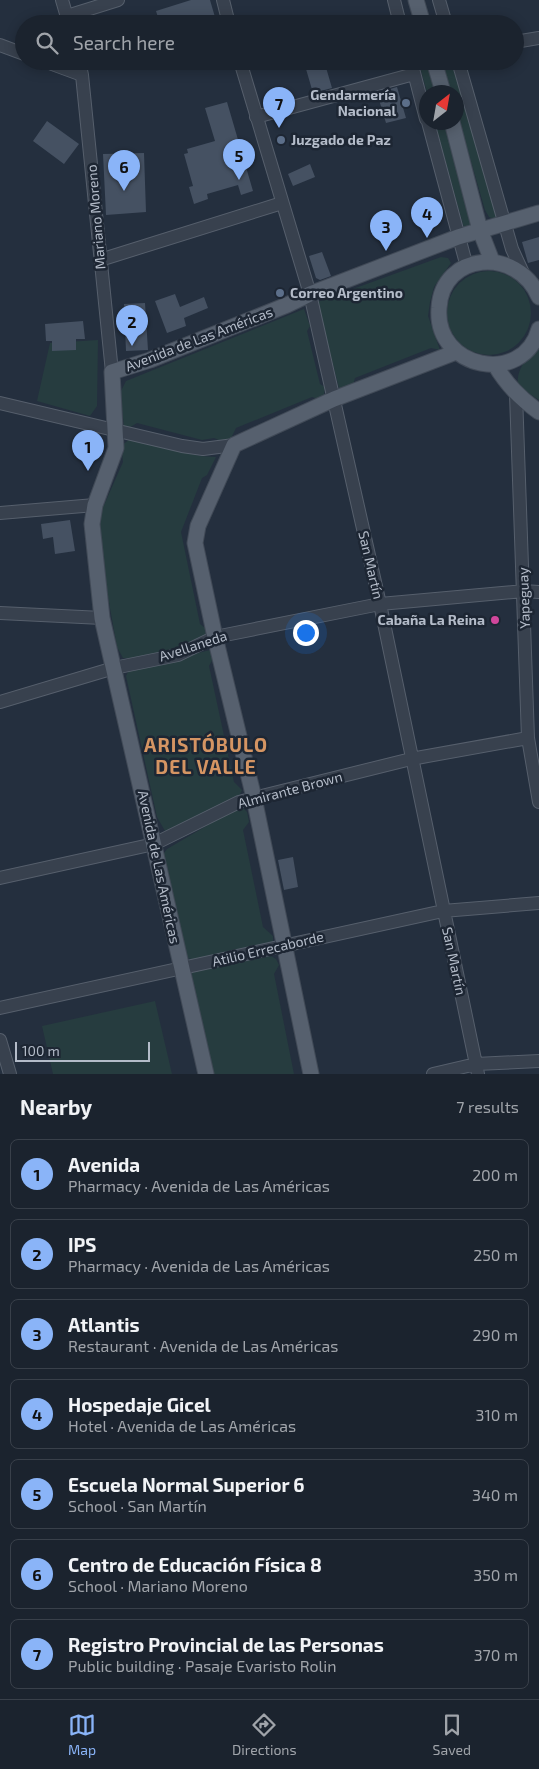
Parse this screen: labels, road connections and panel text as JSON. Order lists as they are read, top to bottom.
{
  "streets": {
    "main road": ["Avenida de Las Américas"],
    "street": [
      "Mariano Moreno",
      "San Martín",
      "Yapeguay",
      "Avellaneda",
      "Almirante Brown",
      "Atilio Errecaborde"
    ]
  },
  "crossings": [
    ["Mariano Moreno", "Avenida de Las Américas"],
    ["Avenida de Las Américas", "San Martín"],
    ["Avenida de Las Américas", "Avellaneda"],
    ["Avenida de Las Américas", "Almirante Brown"],
    ["Avenida de Las Américas", "Atilio Errecaborde"],
    ["San Martín", "Avellaneda"],
    ["San Martín", "Almirante Brown"],
    ["San Martín", "Atilio Errecaborde"],
    ["Yapeguay", "Avellaneda"],
    ["Yapeguay", "Almirante Brown"]
  ],
  "districts": ["ARISTÓBULO DEL VALLE"],
  "places": [
    "Gendarmería Nacional",
    "Juzgado de Paz",
    "Correo Argentino",
    "Cabaña La Reina"
  ],
  "scale_bar": "100 m",
  "north": "top right",
  "page": {
    "search": "Search here",
    "pins": [
      "7",
      "5",
      "6",
      "4",
      "3",
      "2",
      "1"
    ],
    "scale": "100 m",
    "heading": ["Nearby", "7 results"],
    "list": [
      {
        "mark": "1",
        "name": "Avenida",
        "note": "Pharmacy · Avenida de Las Américas",
        "value": "200 m"
      },
      {
        "mark": "2",
        "name": "IPS",
        "note": "Pharmacy · Avenida de Las Américas",
        "value": "250 m"
      },
      {
        "mark": "3",
        "name": "Atlantis",
        "note": "Restaurant · Avenida de Las Américas",
        "value": "290 m"
      },
      {
        "mark": "4",
        "name": "Hospedaje Gicel",
        "note": "Hotel · Avenida de Las Américas",
        "value": "310 m"
      },
      {
        "mark": "5",
        "name": "Escuela Normal Superior 6",
        "note": "School · San Martín",
        "value": "340 m"
      },
      {
        "mark": "6",
        "name": "Centro de Educación Física 8",
        "note": "School · Mariano Moreno",
        "value": "350 m"
      },
      {
        "mark": "7",
        "name": "Registro Provincial de las Personas",
        "note": "Public building · Pasaje Evaristo Rolin",
        "value": "370 m"
      }
    ],
    "nav": ["Map", "Directions", "Saved"]
  }
}
